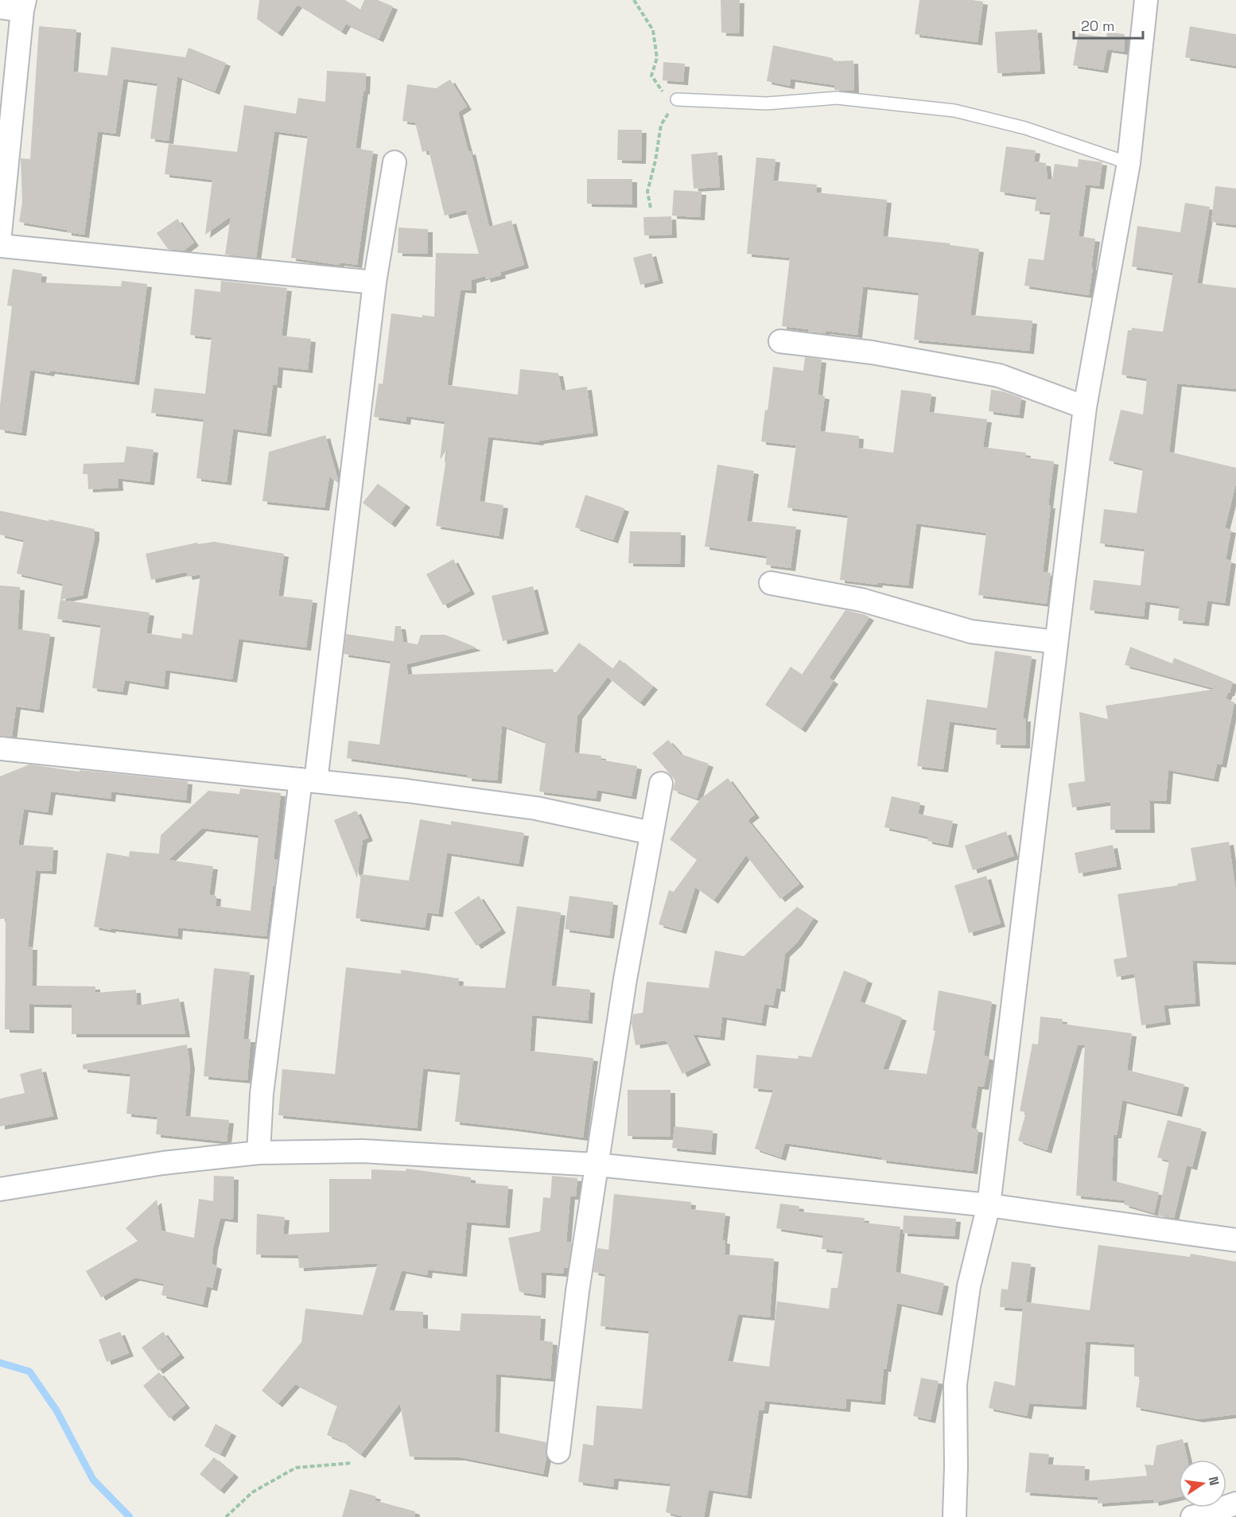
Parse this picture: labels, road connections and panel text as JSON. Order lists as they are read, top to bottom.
{
  "scale_bar": "20 m",
  "north": "right"
}
